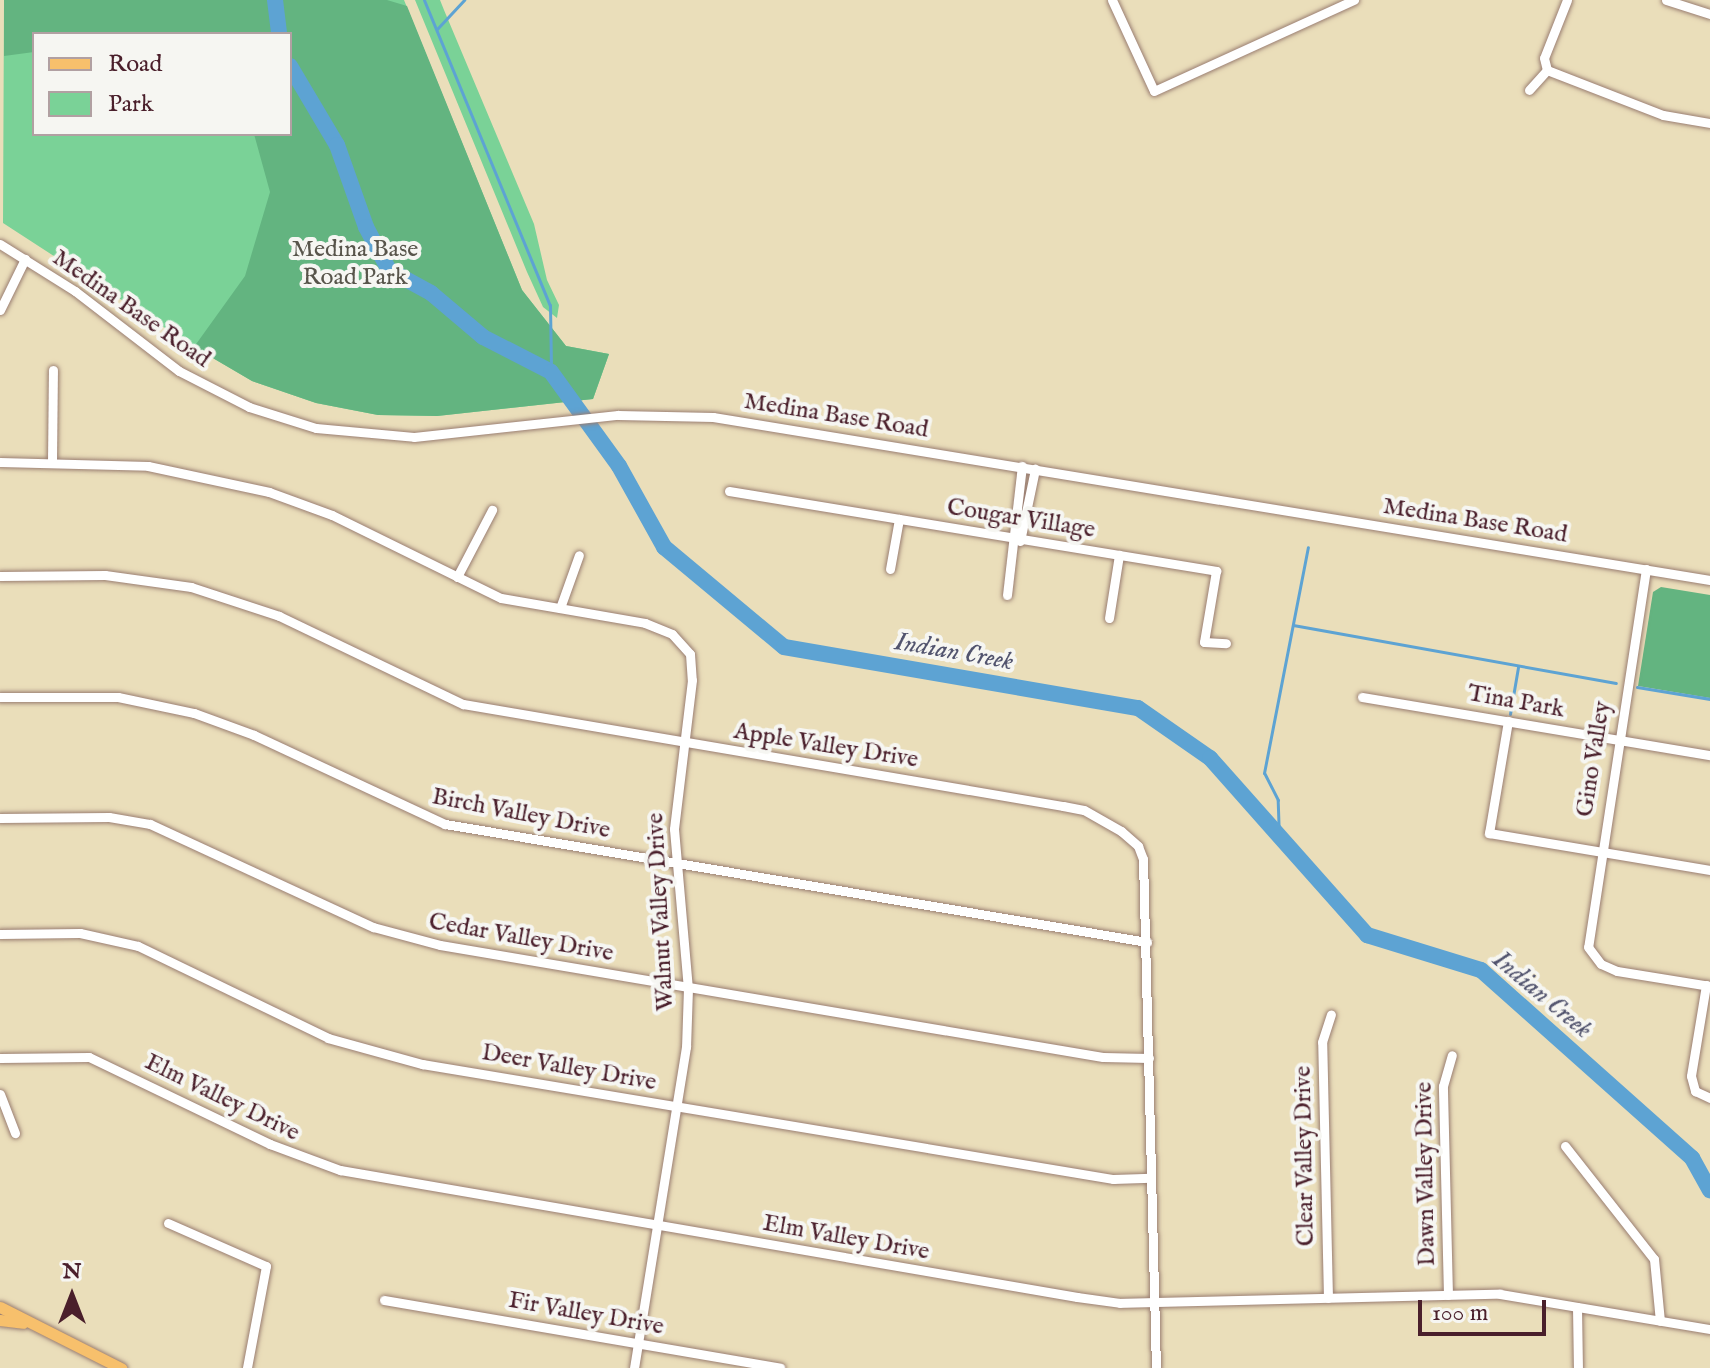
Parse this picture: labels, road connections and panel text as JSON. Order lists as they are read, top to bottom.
{
  "streets": {
    "street": [
      "Medina Base Road",
      "Cougar Village",
      "Tina Park",
      "Apple Valley Drive",
      "Gino Valley",
      "Birch Valley Drive",
      "Walnut Valley Drive",
      "Cedar Valley Drive",
      "Deer Valley Drive",
      "Elm Valley Drive",
      "Clear Valley Drive",
      "Dawn Valley Drive",
      "Fir Valley Drive"
    ]
  },
  "crossings": [
    ["Medina Base Road", "Gino Valley"],
    ["Tina Park", "Gino Valley"],
    ["Apple Valley Drive", "Birch Valley Drive"],
    ["Apple Valley Drive", "Walnut Valley Drive"],
    ["Apple Valley Drive", "Cedar Valley Drive"],
    ["Apple Valley Drive", "Deer Valley Drive"],
    ["Apple Valley Drive", "Elm Valley Drive"],
    ["Birch Valley Drive", "Walnut Valley Drive"],
    ["Walnut Valley Drive", "Cedar Valley Drive"],
    ["Walnut Valley Drive", "Deer Valley Drive"],
    ["Walnut Valley Drive", "Elm Valley Drive"],
    ["Walnut Valley Drive", "Fir Valley Drive"],
    ["Elm Valley Drive", "Clear Valley Drive"],
    ["Elm Valley Drive", "Dawn Valley Drive"]
  ],
  "water": ["Indian Creek"],
  "parks": ["Medina Base Road Park"],
  "legend": ["Road", "Park"],
  "scale_bar": "100 m",
  "north": "top"
}
